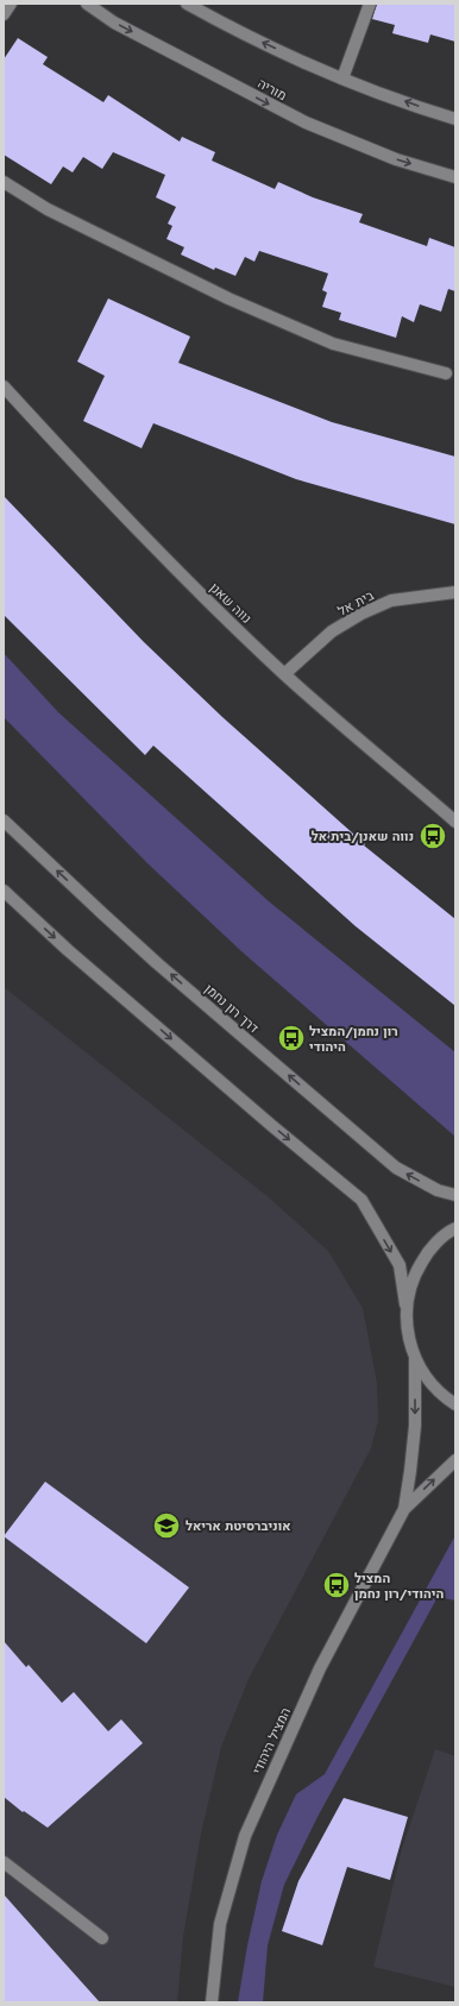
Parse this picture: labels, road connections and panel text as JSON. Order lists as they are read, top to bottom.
{
  "streets": {
    "street": [
      "מוריה",
      "נווה שאנן",
      "בית אל",
      "דרך רון נחמן",
      "המציל היהודי"
    ]
  },
  "crossings": [
    ["נווה שאנן", "בית אל"]
  ],
  "places": {
    "bus stop": ["נווה שאנן/בית אל", "רון נחמן/המציל היהודי", "המציל היהודי/רון נחמן"],
    "school or university": ["אוניברסיטת אריאל"]
  }
}
